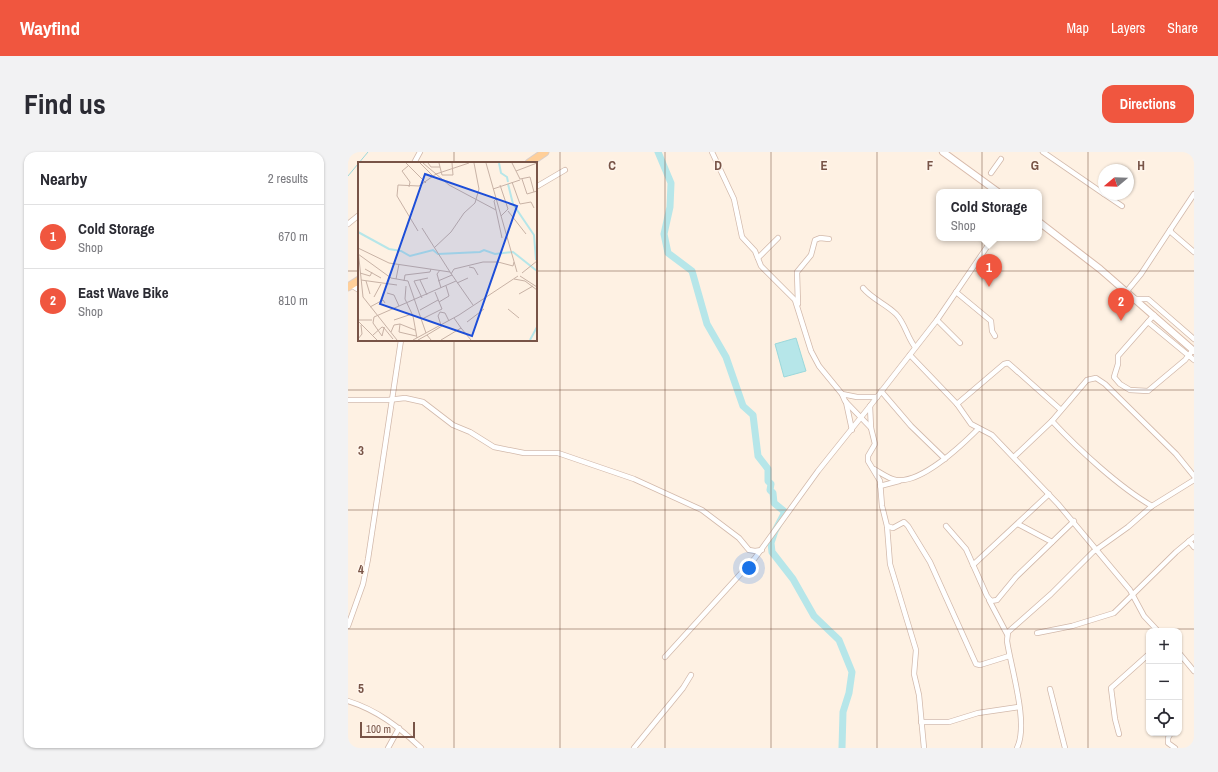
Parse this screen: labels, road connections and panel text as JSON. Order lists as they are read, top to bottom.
{
  "scale_bar": "100 m",
  "north": "left",
  "page": {
    "header": "Wayfind",
    "nav": ["Map", "Layers", "Share"],
    "title": "Find us",
    "buttons": "Directions",
    "heading": ["Nearby", "2 results"],
    "popup": ["Cold Storage", "Shop"],
    "list": [
      {
        "mark": "1",
        "name": "Cold Storage",
        "note": "Shop",
        "value": "670 m"
      },
      {
        "mark": "2",
        "name": "East Wave Bike",
        "note": "Shop",
        "value": "810 m"
      }
    ],
    "pins": ["1", "2"],
    "map_buttons": ["+", "−"],
    "scale": "100 m"
  },
  "grid": {
    "columns": [
      "C",
      "D",
      "E",
      "F",
      "G",
      "H"
    ],
    "rows": ["3", "4", "5"]
  }
}
